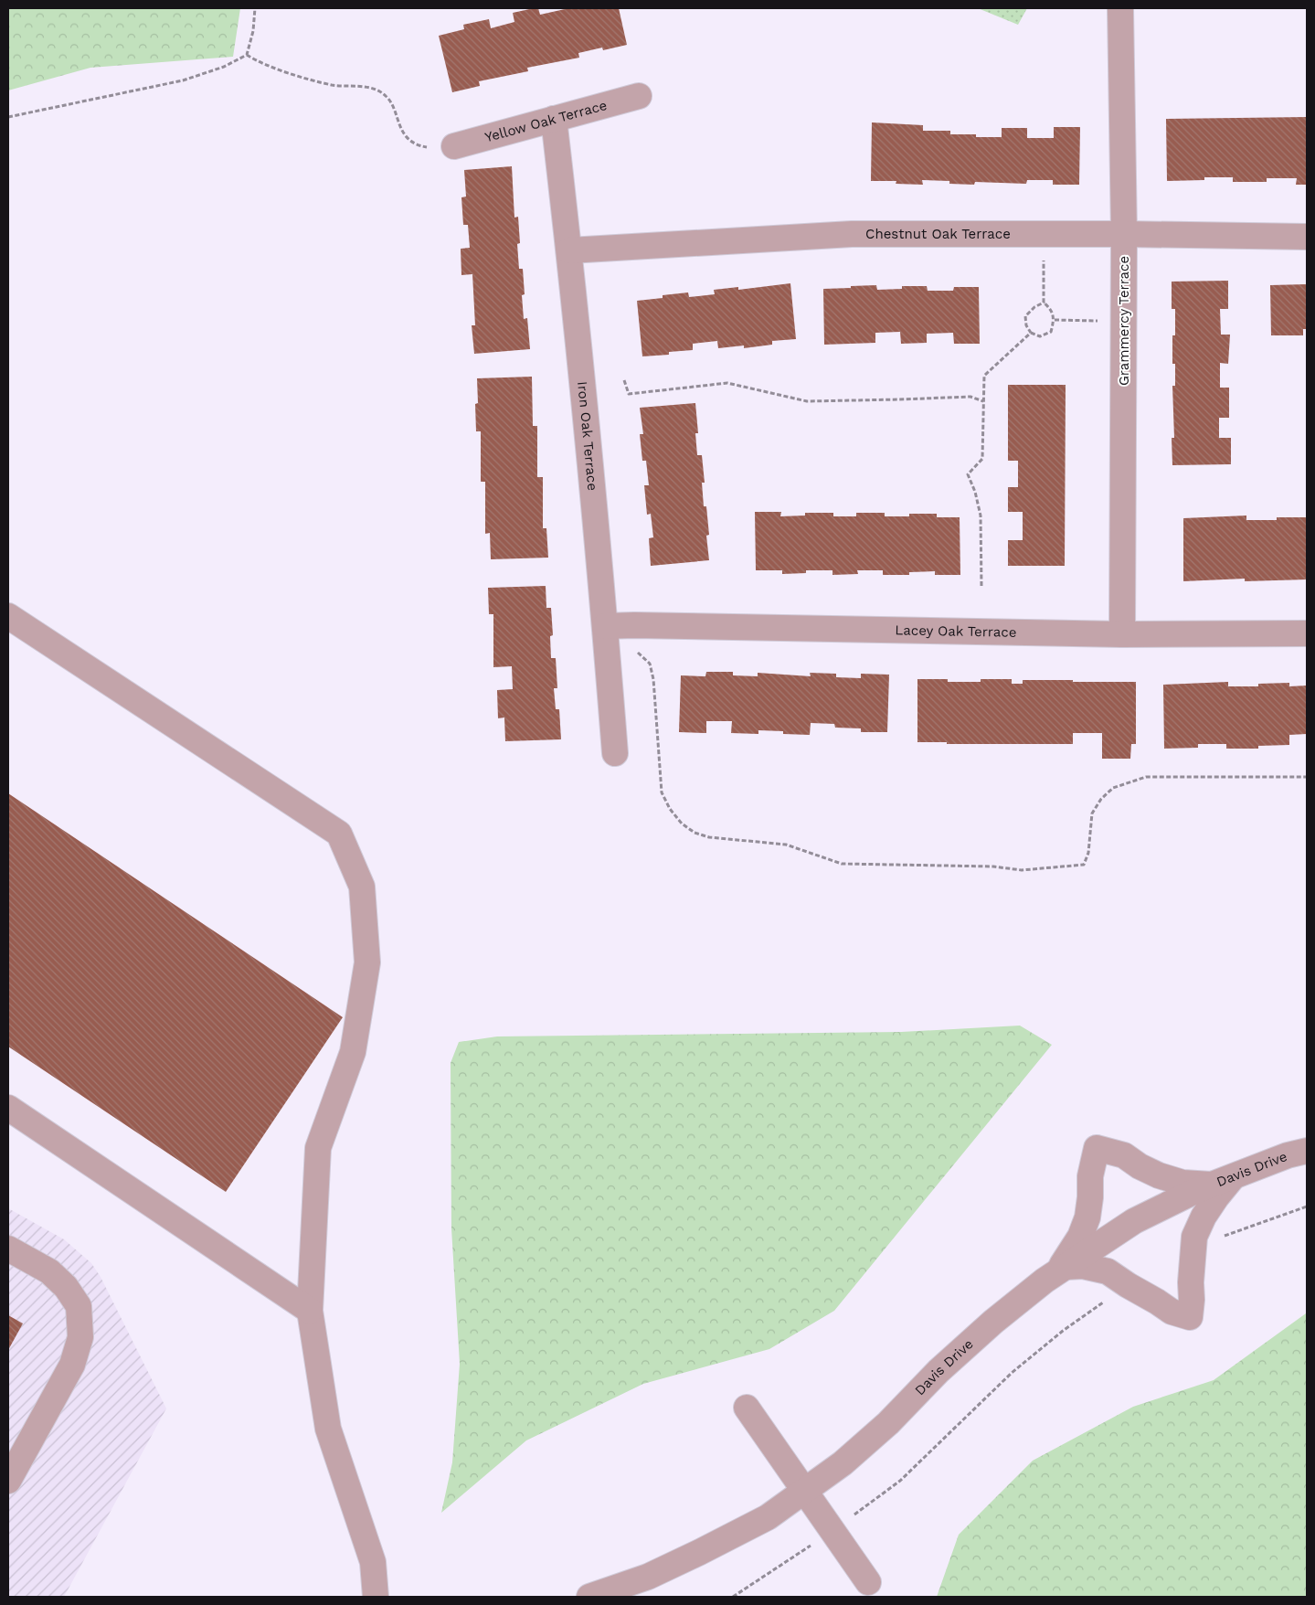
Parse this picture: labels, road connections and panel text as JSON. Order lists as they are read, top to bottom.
{
  "streets": {
    "street": [
      "Yellow Oak Terrace",
      "Chestnut Oak Terrace",
      "Grammercy Terrace",
      "Iron Oak Terrace",
      "Lacey Oak Terrace",
      "Davis Drive"
    ]
  },
  "crossings": [
    ["Yellow Oak Terrace", "Iron Oak Terrace"],
    ["Chestnut Oak Terrace", "Grammercy Terrace"],
    ["Chestnut Oak Terrace", "Iron Oak Terrace"],
    ["Grammercy Terrace", "Lacey Oak Terrace"],
    ["Iron Oak Terrace", "Lacey Oak Terrace"]
  ]
}
